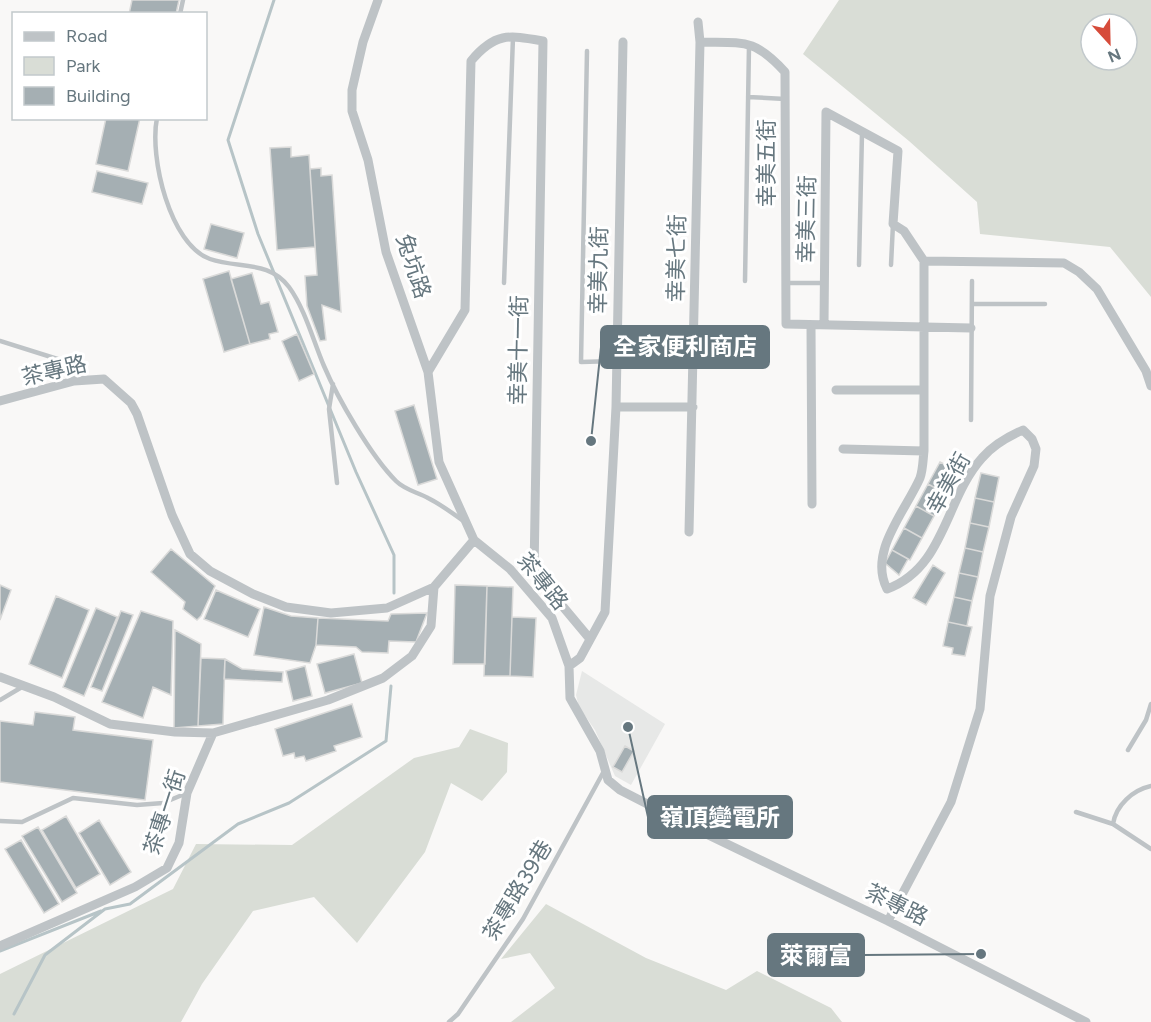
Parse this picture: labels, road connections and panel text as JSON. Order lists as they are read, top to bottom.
{
  "streets": {
    "street": [
      "幸美五街",
      "幸美三街",
      "幸美七街",
      "兔坑路",
      "幸美九街",
      "幸美十一街",
      "茶專路",
      "幸美街",
      "茶專一街"
    ],
    "lane": ["茶專路39巷"]
  },
  "crossings": [
    ["兔坑路", "茶專路"],
    ["幸美九街", "幸美十一街"],
    ["幸美九街", "茶專路"],
    ["茶專路", "幸美街"],
    ["茶專路", "茶專路39巷"]
  ],
  "places": ["全家便利商店", "嶺頂變電所", "萊爾富"],
  "legend": ["Road", "Park", "Building"],
  "north": "bottom"
}
